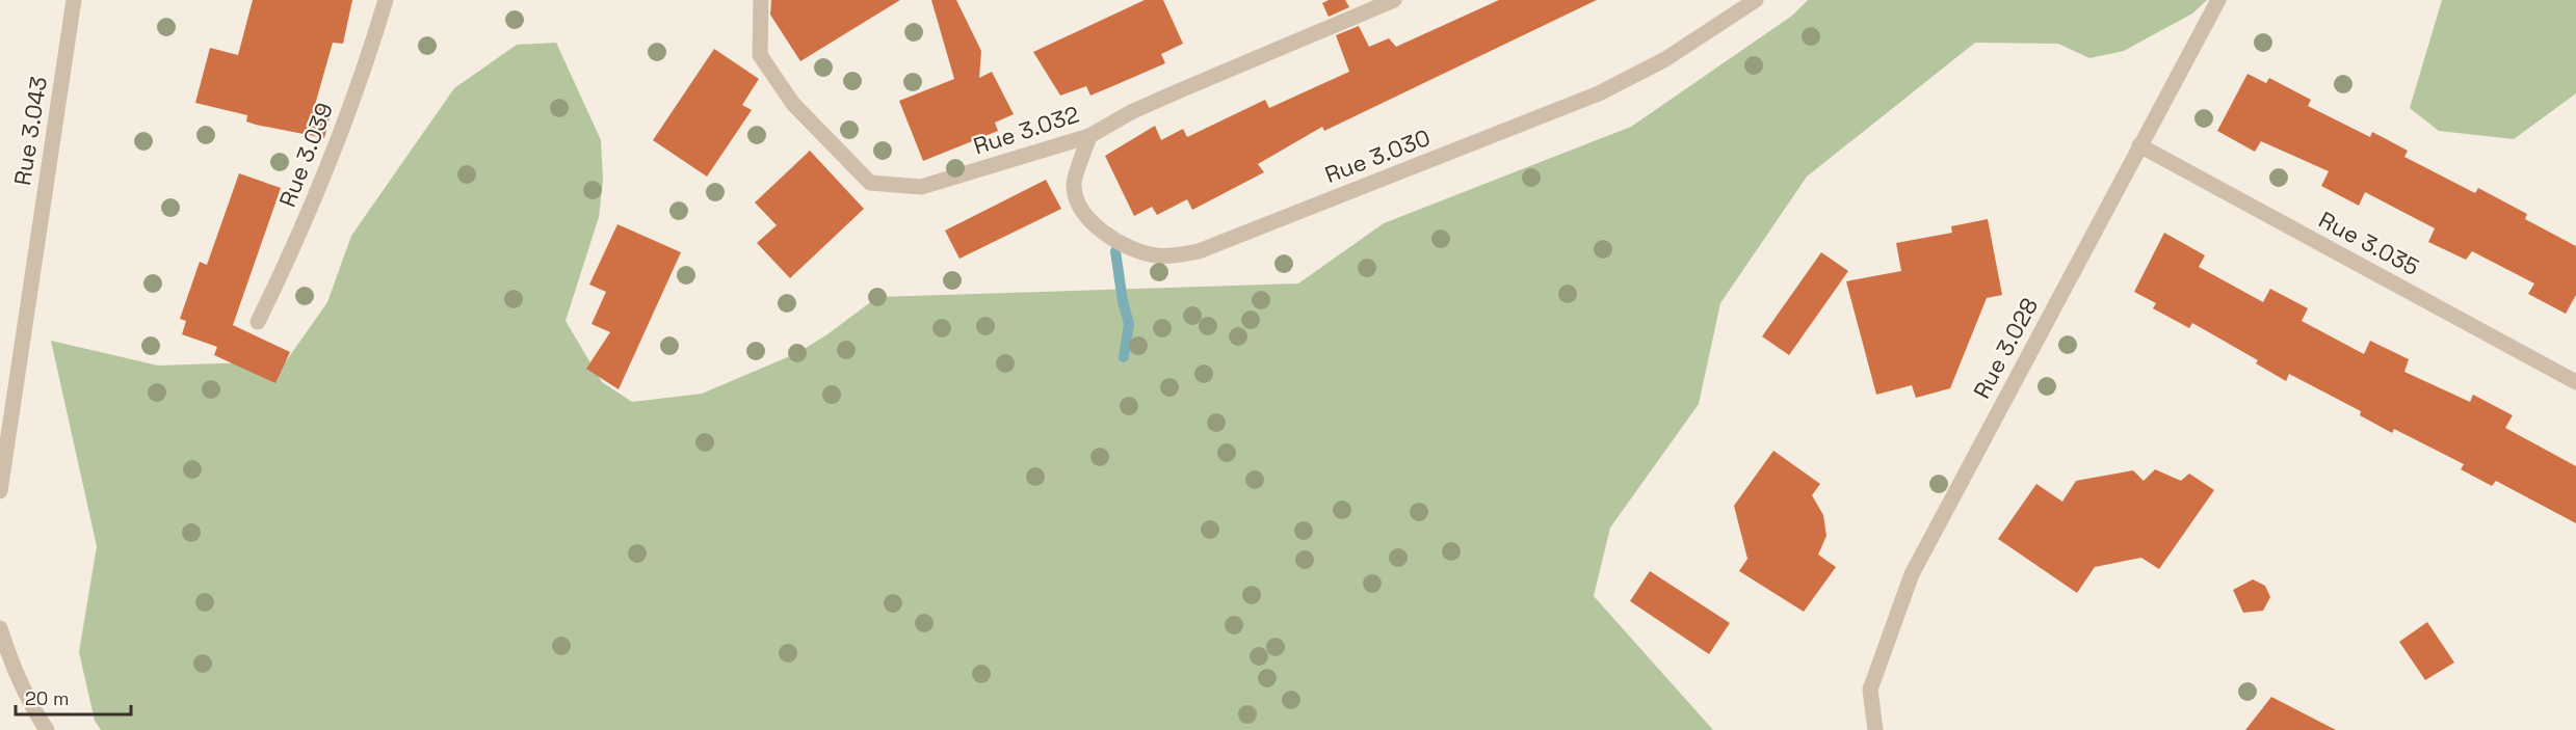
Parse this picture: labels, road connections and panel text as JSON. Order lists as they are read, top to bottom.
{
  "streets": {
    "street": [
      "Rue 3.032",
      "Rue 3.043",
      "Rue 3.039",
      "Rue 3.030",
      "Rue 3.035",
      "Rue 3.028"
    ]
  },
  "crossings": [
    ["Rue 3.032", "Rue 3.030"],
    ["Rue 3.035", "Rue 3.028"]
  ],
  "scale_bar": "20 m"
}
